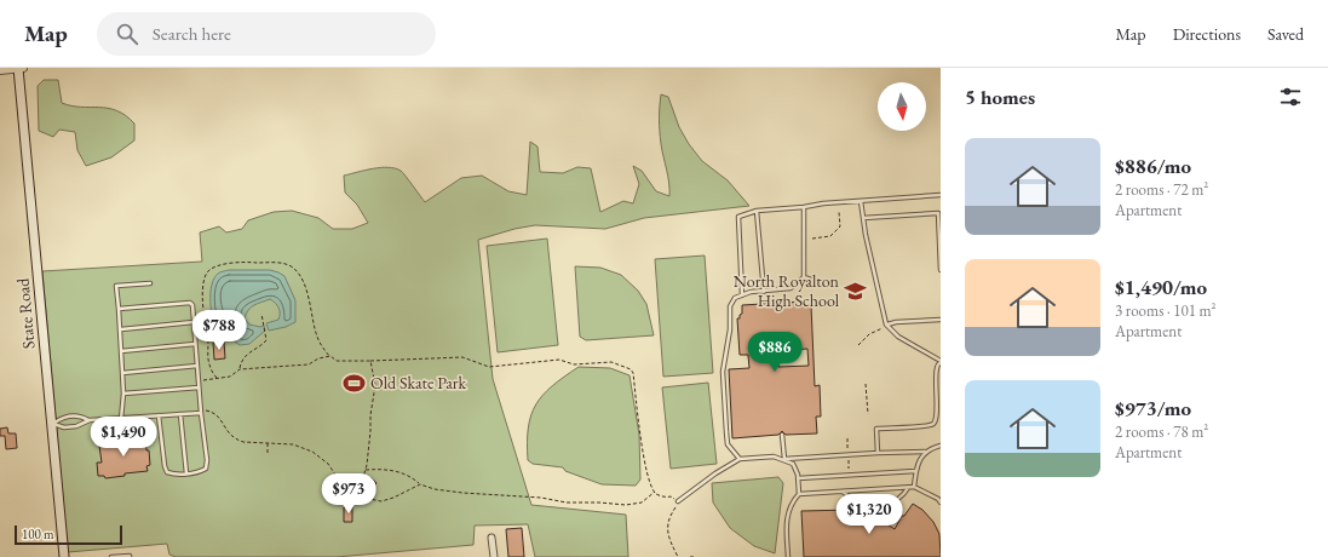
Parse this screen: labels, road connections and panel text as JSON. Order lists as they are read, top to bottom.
{
  "streets": {
    "main road": ["State Road"]
  },
  "places": {
    "school or university": ["North Royalton High School"],
    "sports": ["Old Skate Park"]
  },
  "scale_bar": "100 m",
  "north": "bottom",
  "page": {
    "header": "Map",
    "search": "Search here",
    "nav": ["Map", "Directions", "Saved"],
    "heading": "5 homes",
    "list": [
      {
        "name": "$886/mo",
        "note": "2 rooms · 72 m² · Apartment"
      },
      {
        "name": "$1,490/mo",
        "note": "3 rooms · 101 m² · Apartment"
      },
      {
        "name": "$973/mo",
        "note": "2 rooms · 78 m² · Apartment"
      }
    ],
    "price": [
      "$788",
      "$886",
      "$1,490",
      "$973",
      "$1,320"
    ],
    "scale": "100 m"
  }
}
